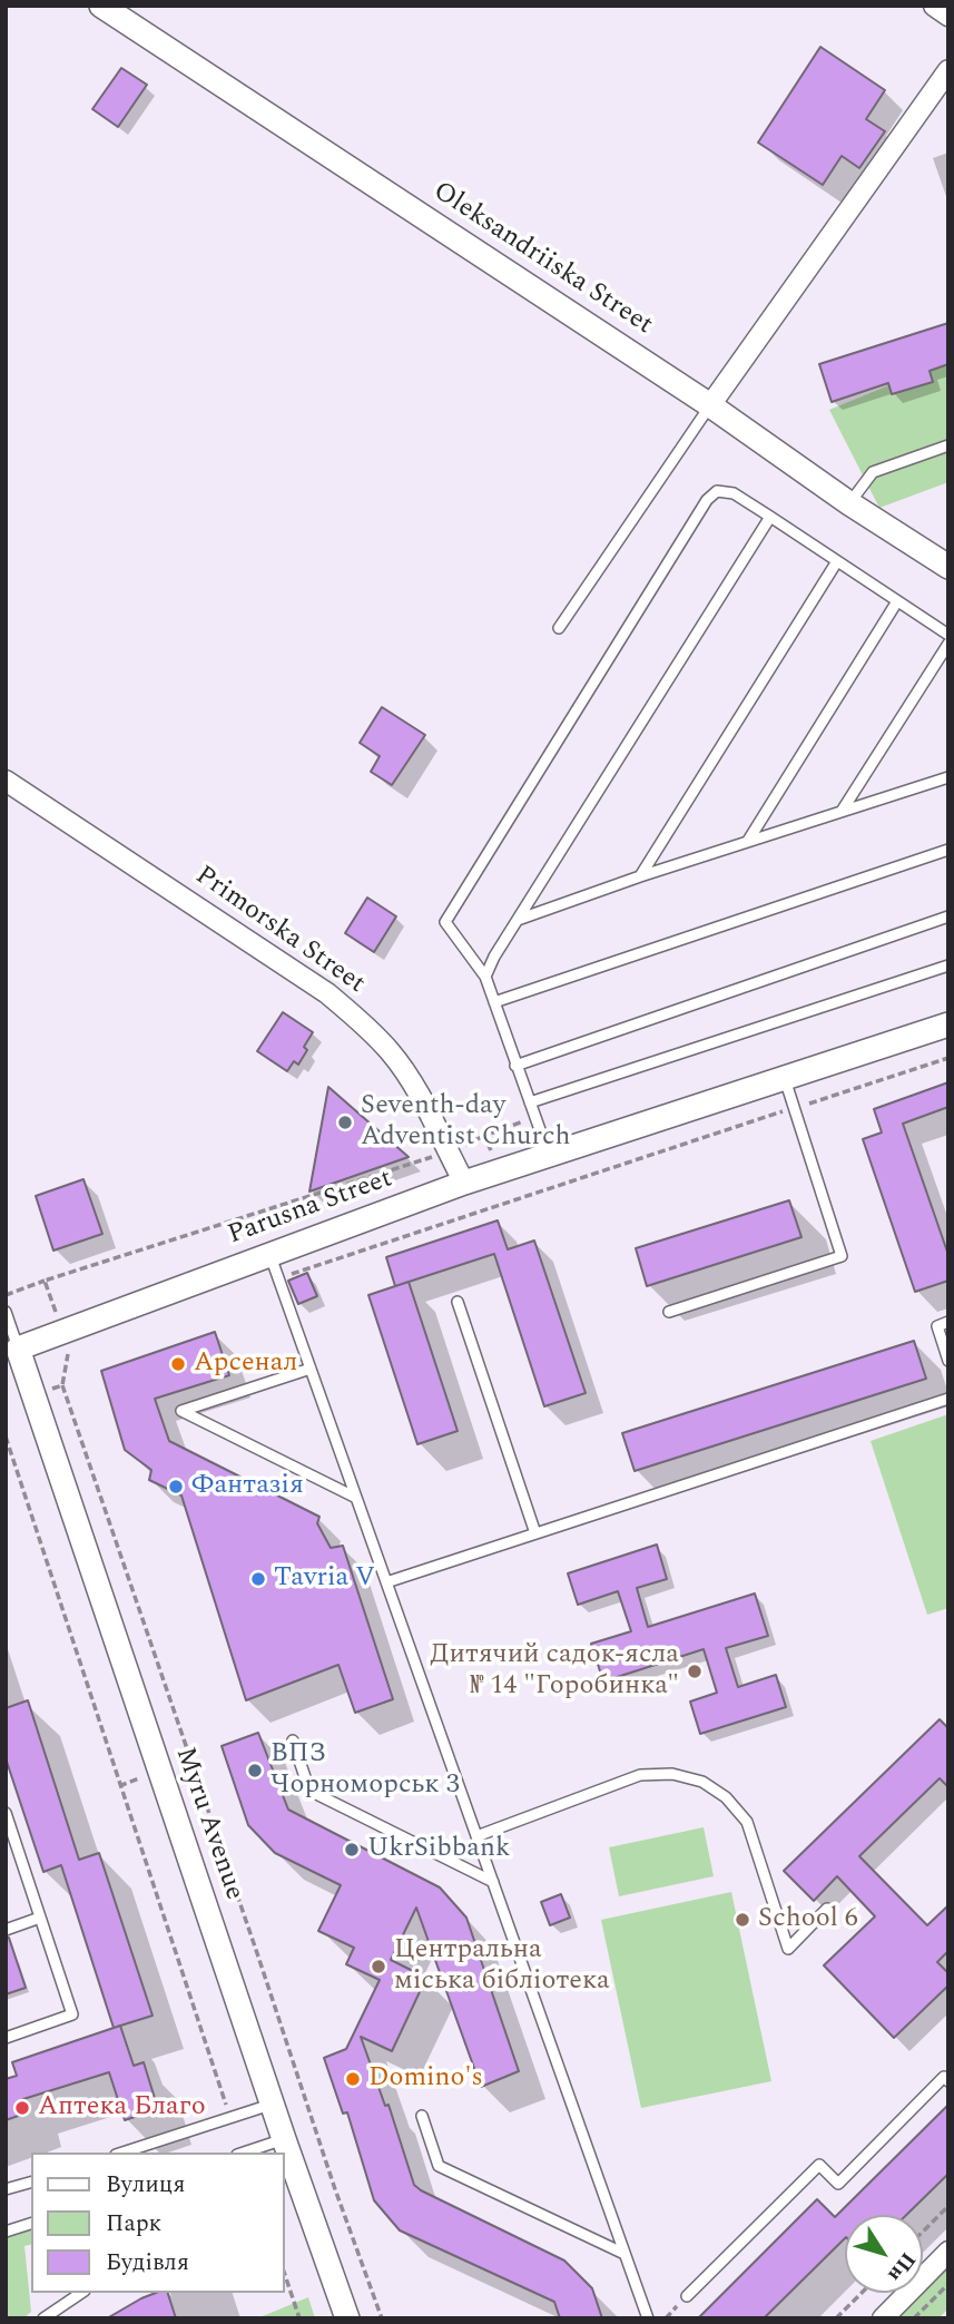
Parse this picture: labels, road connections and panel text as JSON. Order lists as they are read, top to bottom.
{
  "streets": {
    "street": [
      "Oleksandriiska Street",
      "Primorska Street",
      "Parusna Street",
      "Myru Avenue"
    ]
  },
  "crossings": [
    ["Primorska Street", "Parusna Street"],
    ["Parusna Street", "Myru Avenue"]
  ],
  "places": [
    "Seventh-day Adventist Church",
    "Арсенал",
    "Фантазія",
    "Tavria V",
    "Дитячий садок-ясла № 14 \"Горобинка\"",
    "ВПЗ Чорноморськ 3",
    "UkrSibbank",
    "School 6",
    "Центральна міська бібліотека",
    "Domino's",
    "Аптека Благо"
  ],
  "legend": ["Вулиця", "Парк", "Будівля"],
  "north": "bottom right"
}
